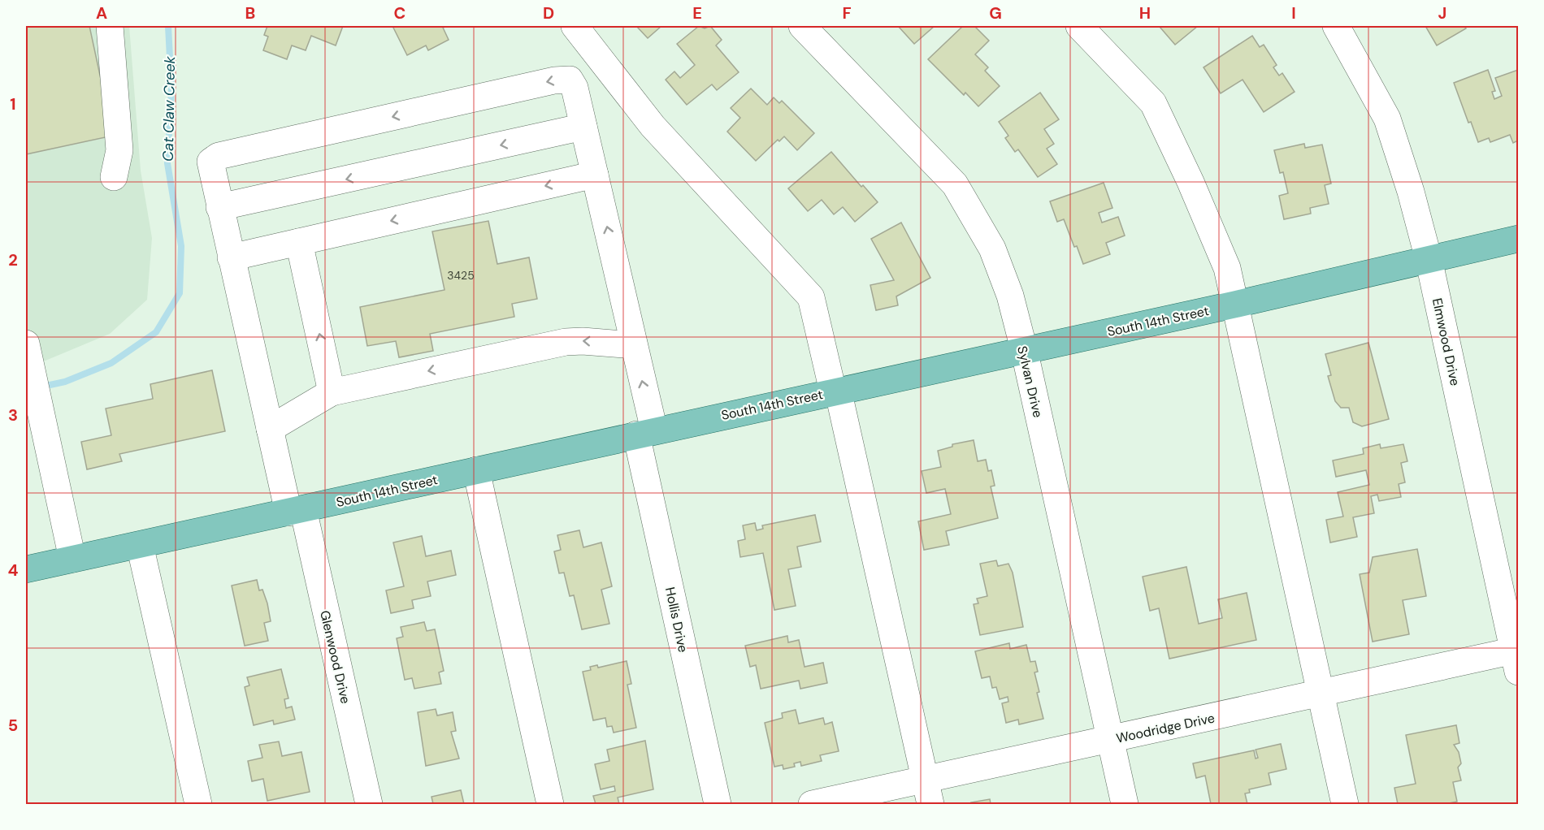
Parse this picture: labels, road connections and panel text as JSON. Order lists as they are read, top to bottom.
{
  "streets": {
    "main road": ["South 14th Street"],
    "street": [
      "Elmwood Drive",
      "Sylvan Drive",
      "Hollis Drive",
      "Glenwood Drive",
      "Woodridge Drive"
    ]
  },
  "crossings": [
    ["South 14th Street", "Elmwood Drive"],
    ["South 14th Street", "Sylvan Drive"],
    ["South 14th Street", "Hollis Drive"],
    ["South 14th Street", "Glenwood Drive"],
    ["Elmwood Drive", "Woodridge Drive"],
    ["Sylvan Drive", "Woodridge Drive"],
    ["Hollis Drive", "Glenwood Drive"]
  ],
  "water": ["Cat Claw Creek"],
  "house_numbers": ["3425"],
  "grid": {
    "columns": [
      "A",
      "B",
      "C",
      "D",
      "E",
      "F",
      "G",
      "H",
      "I",
      "J"
    ],
    "rows": [
      "1",
      "2",
      "3",
      "4",
      "5"
    ]
  }
}
